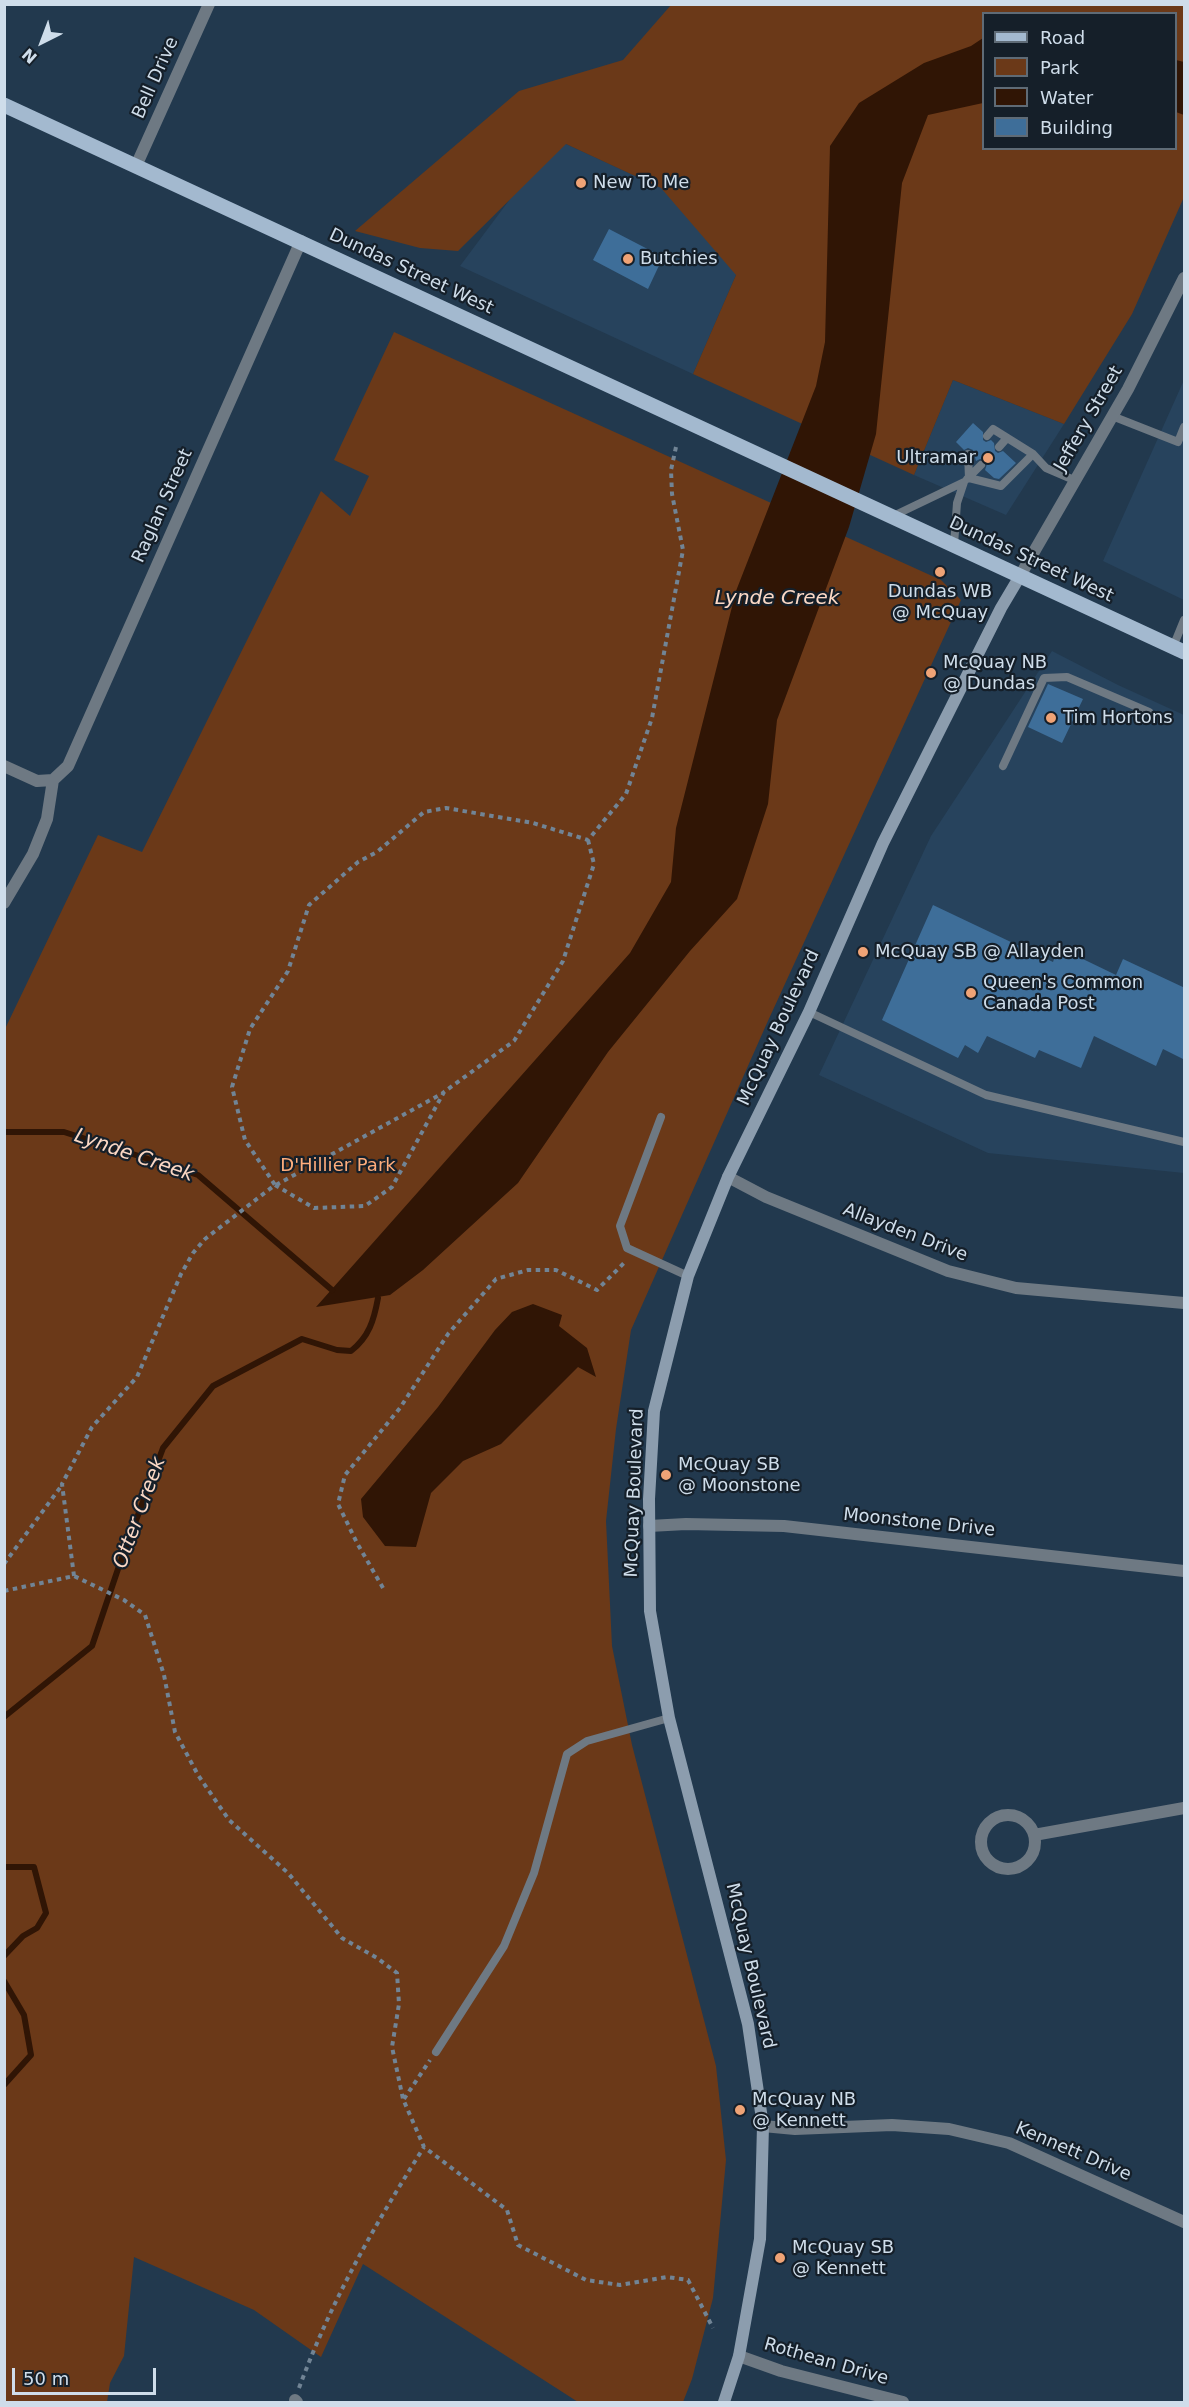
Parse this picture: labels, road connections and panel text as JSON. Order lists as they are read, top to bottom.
{
  "streets": {
    "main road": ["Dundas Street West"],
    "street": [
      "Bell Drive",
      "Jeffery Street",
      "Raglan Street",
      "McQuay Boulevard",
      "Allayden Drive",
      "Moonstone Drive",
      "Kennett Drive",
      "Rothean Drive"
    ]
  },
  "crossings": [
    ["Bell Drive", "Dundas Street West"],
    ["Dundas Street West", "Jeffery Street"],
    ["Dundas Street West", "Raglan Street"],
    ["Dundas Street West", "McQuay Boulevard"],
    ["Jeffery Street", "McQuay Boulevard"],
    ["McQuay Boulevard", "Allayden Drive"],
    ["McQuay Boulevard", "Moonstone Drive"],
    ["McQuay Boulevard", "Kennett Drive"],
    ["McQuay Boulevard", "Rothean Drive"]
  ],
  "water": ["Lynde Creek", "Otter Creek"],
  "parks": ["D'Hillier Park"],
  "places": [
    "New To Me",
    "Butchies",
    "Ultramar",
    "Dundas WB @ McQuay",
    "McQuay NB @ Dundas",
    "Tim Hortons",
    "McQuay SB @ Allayden",
    "Queen's Common Canada Post",
    "McQuay SB @ Moonstone",
    "McQuay NB @ Kennett",
    "McQuay SB @ Kennett"
  ],
  "legend": [
    "Road",
    "Park",
    "Water",
    "Building"
  ],
  "scale_bar": "50 m",
  "north": "bottom left"
}
